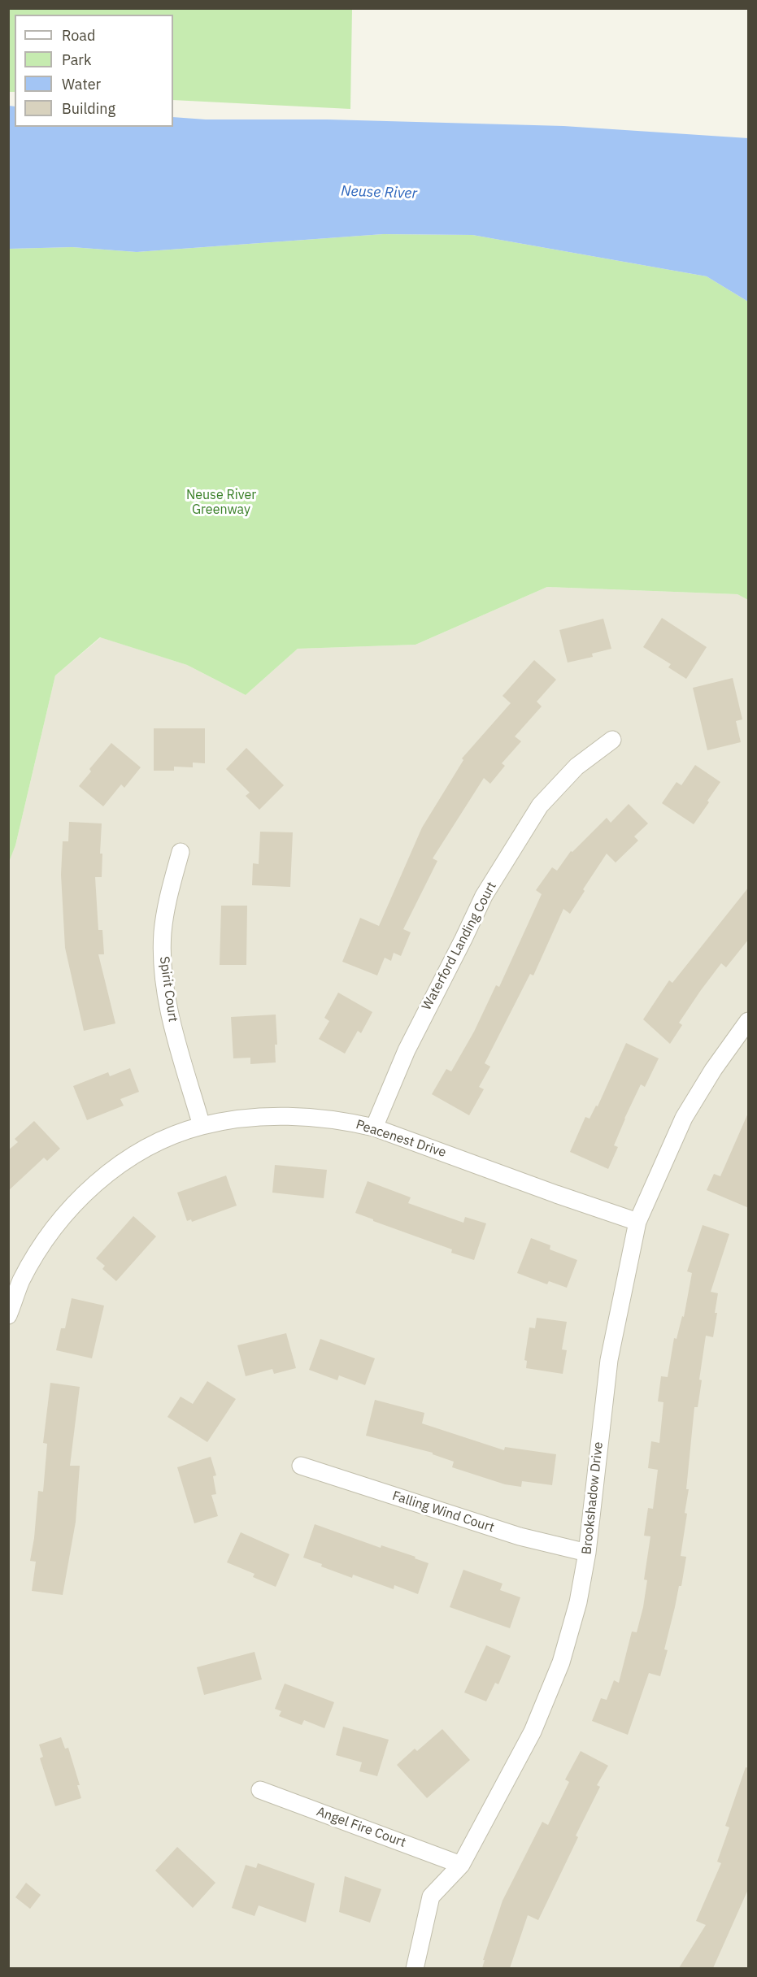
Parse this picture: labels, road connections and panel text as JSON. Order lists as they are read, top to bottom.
{
  "streets": {
    "street": [
      "Waterford Landing Court",
      "Spirit Court",
      "Peacenest Drive",
      "Brookshadow Drive",
      "Falling Wind Court",
      "Angel Fire Court"
    ]
  },
  "crossings": [
    ["Waterford Landing Court", "Peacenest Drive"],
    ["Spirit Court", "Peacenest Drive"],
    ["Peacenest Drive", "Brookshadow Drive"],
    ["Brookshadow Drive", "Falling Wind Court"],
    ["Brookshadow Drive", "Angel Fire Court"]
  ],
  "water": ["Neuse River"],
  "parks": ["Neuse River Greenway"],
  "legend": [
    "Road",
    "Park",
    "Water",
    "Building"
  ]
}
